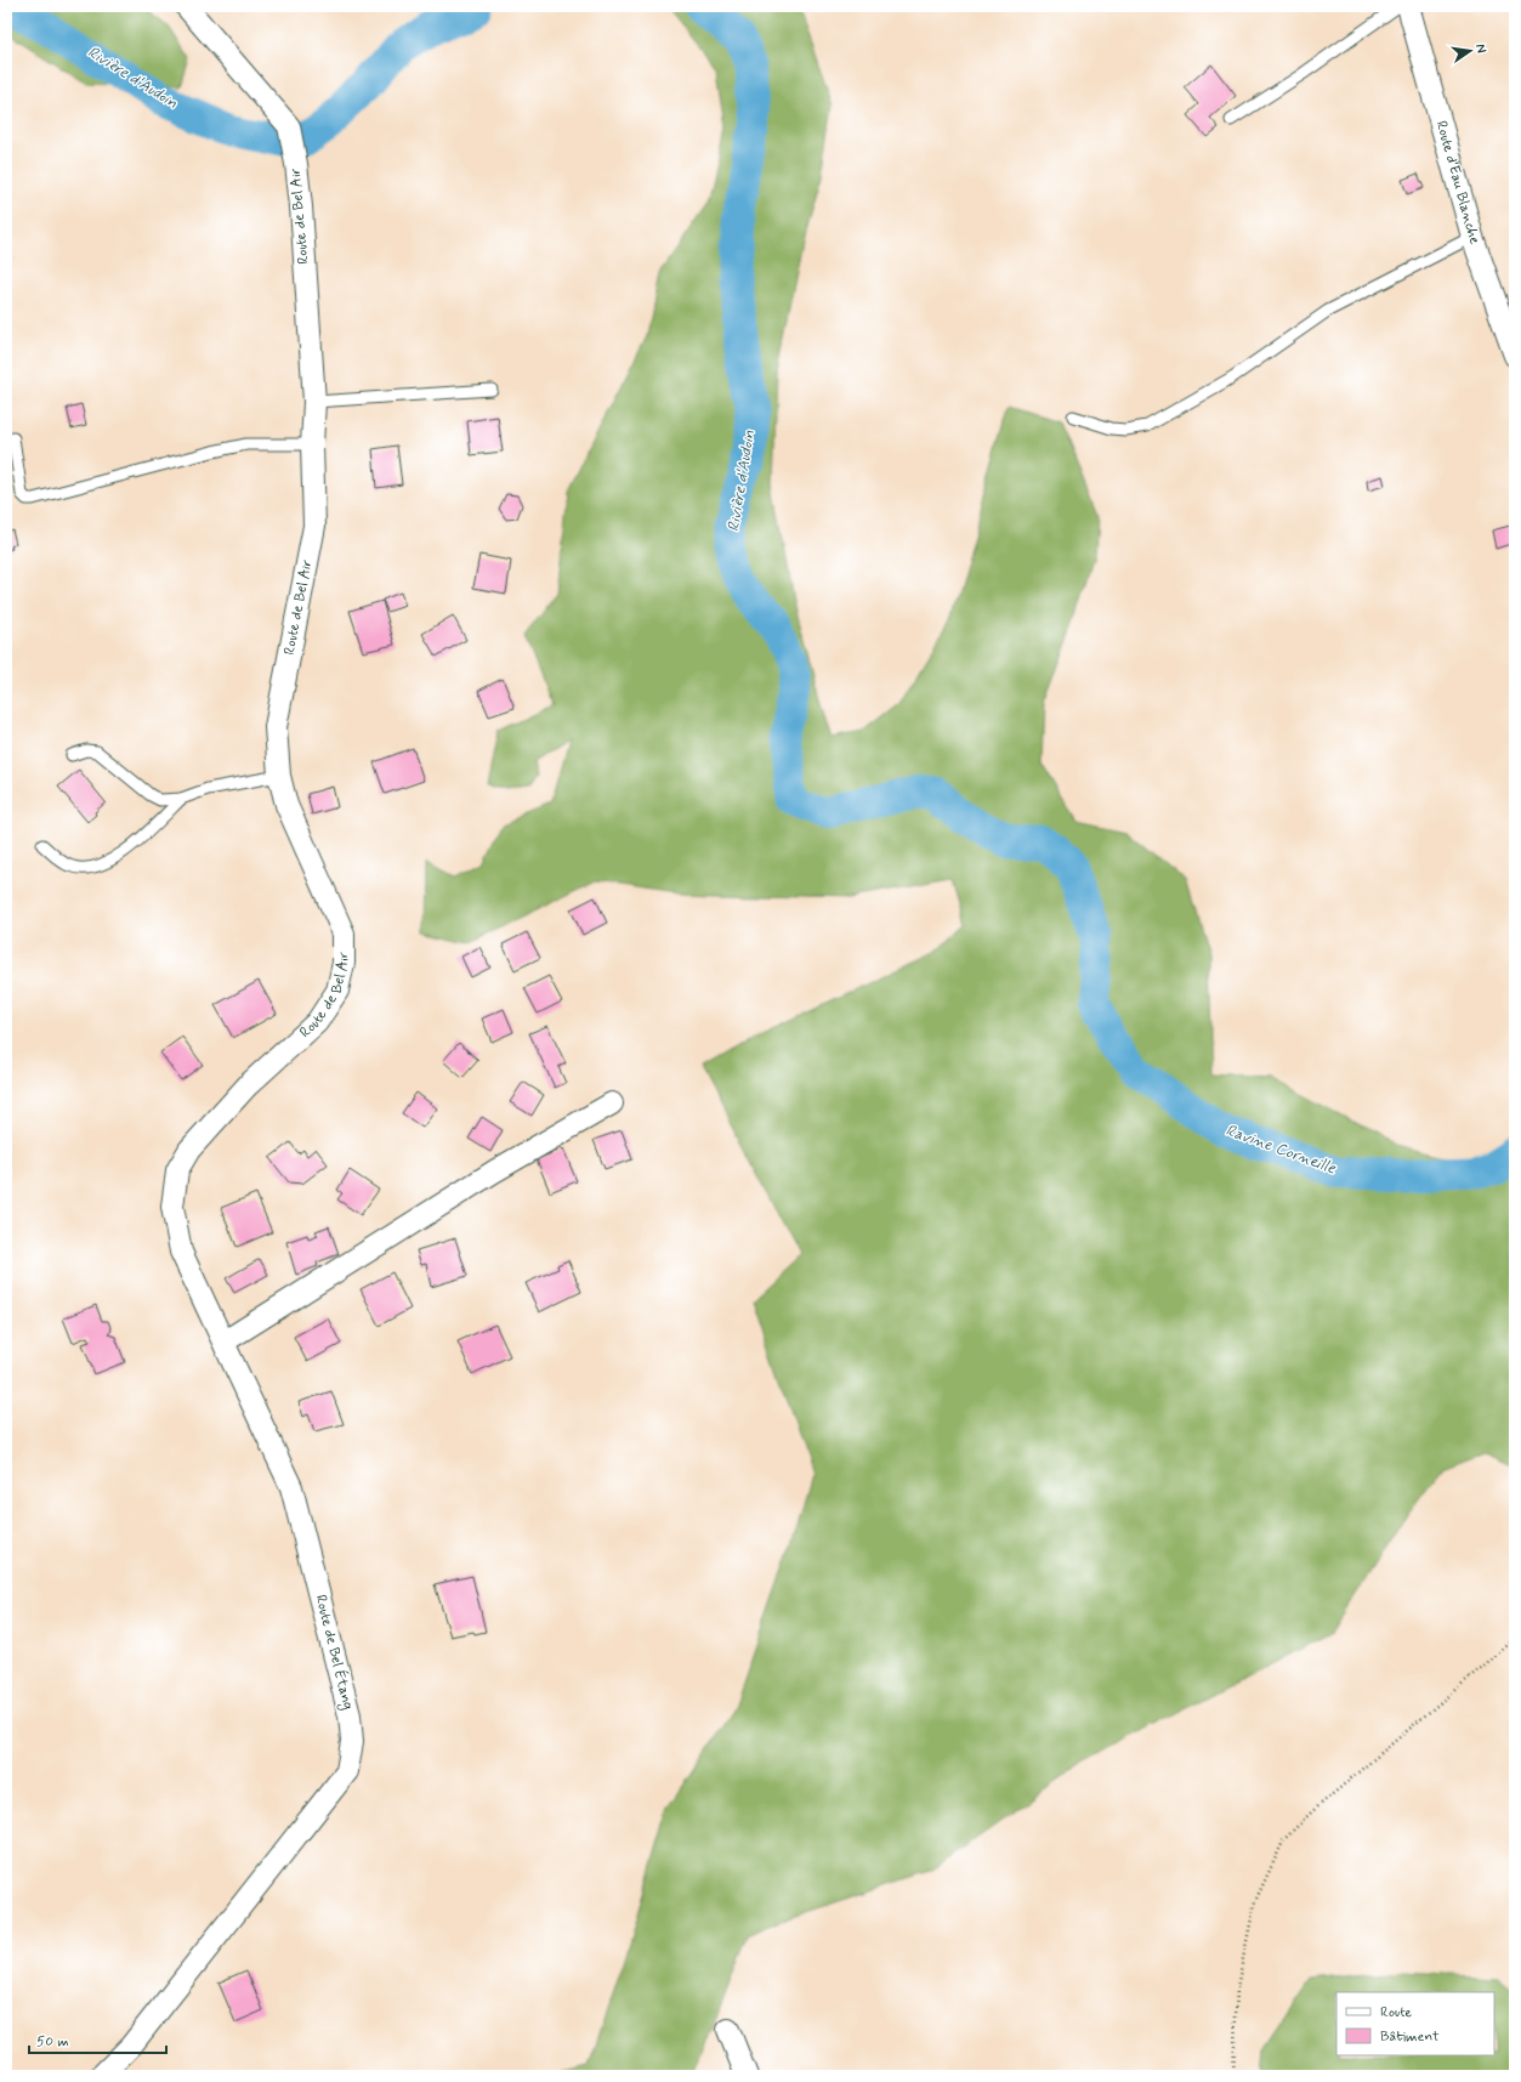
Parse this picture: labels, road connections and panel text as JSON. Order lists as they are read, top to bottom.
{
  "streets": {
    "street": ["Route d'Eau Blanche", "Route de Bel Air", "Route de Bel Étang"]
  },
  "crossings": [
    ["Route de Bel Air", "Route de Bel Étang"]
  ],
  "water": ["Rivière d'Audoin", "Ravine Corneille"],
  "legend": ["Route", "Bâtiment"],
  "scale_bar": "50 m",
  "north": "right"
}
